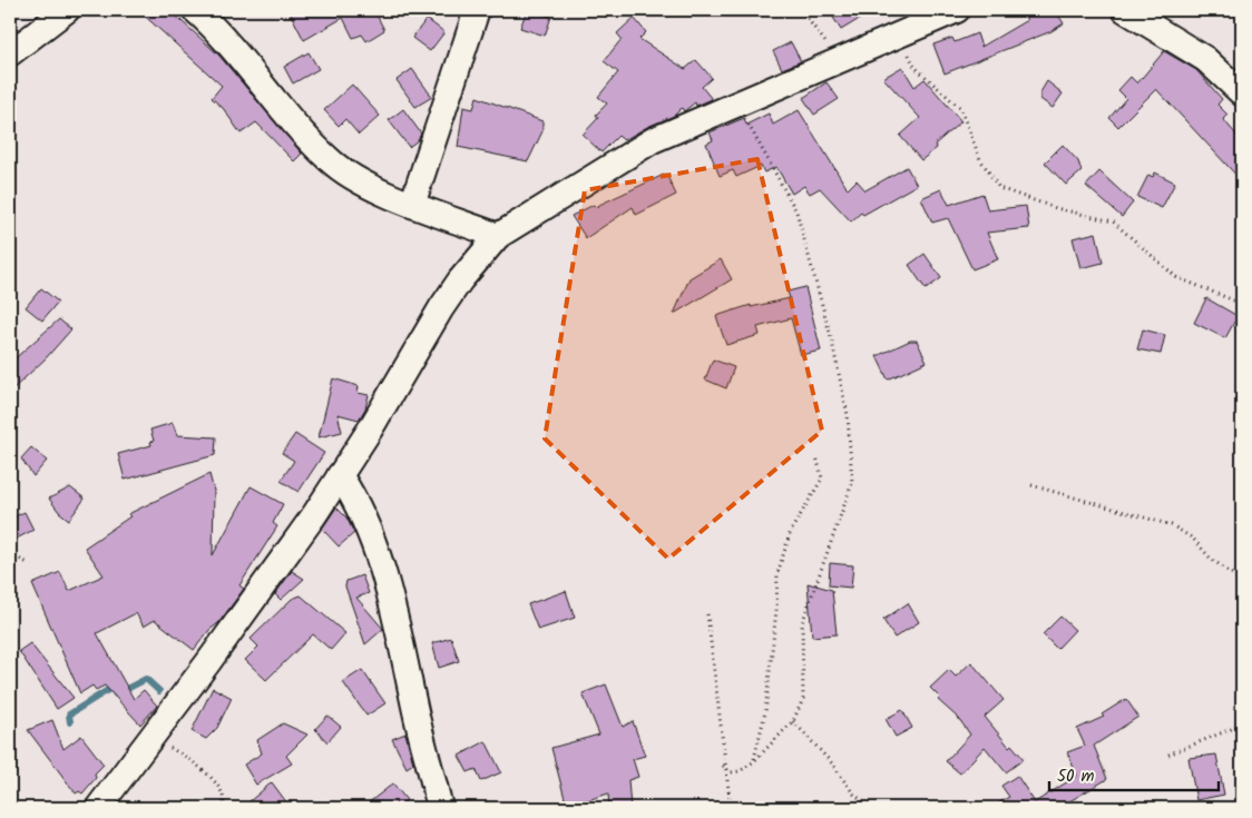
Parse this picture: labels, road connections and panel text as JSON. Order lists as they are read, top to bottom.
{
  "scale_bar": "50 m"
}
